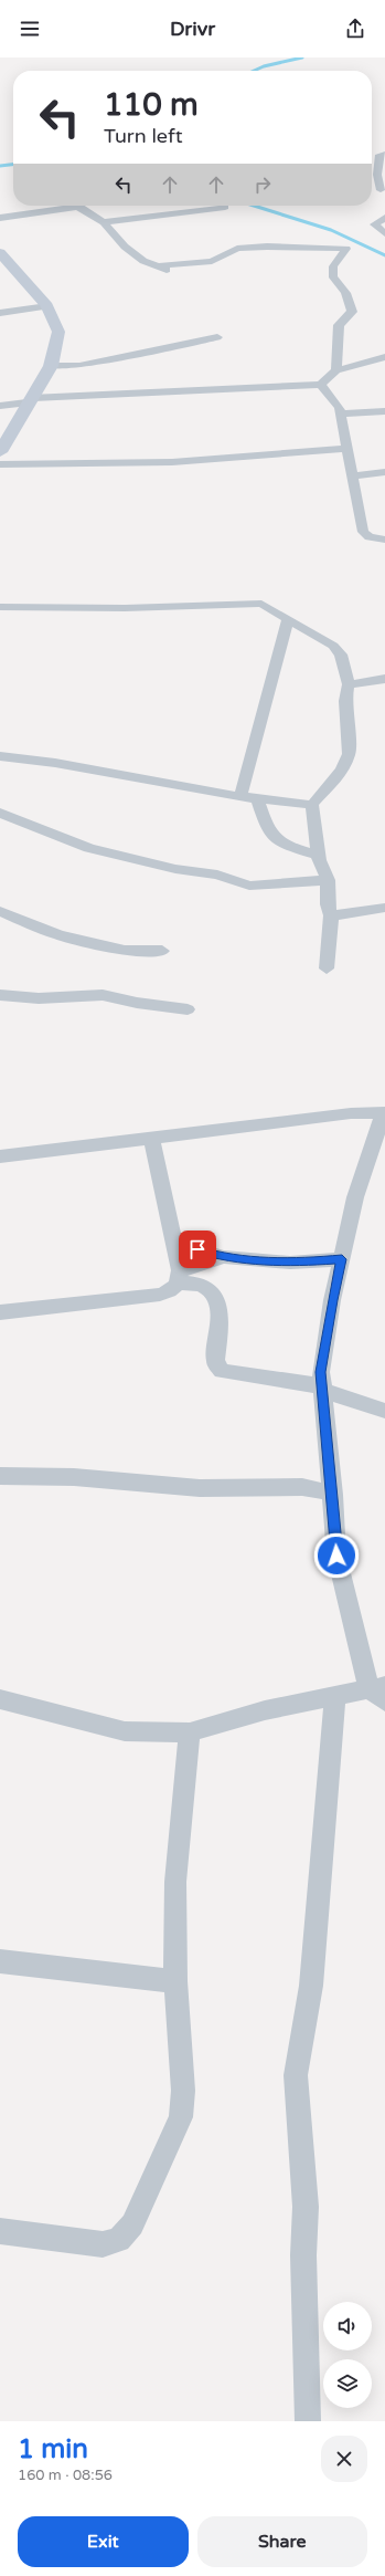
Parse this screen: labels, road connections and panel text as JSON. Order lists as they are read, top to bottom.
{
  "page": {
    "header": "Drivr",
    "turn": ["110 m", "Turn left"],
    "heading": ["1 min", "160 m · 08:56"],
    "buttons": ["Exit", "Share"]
  }
}
